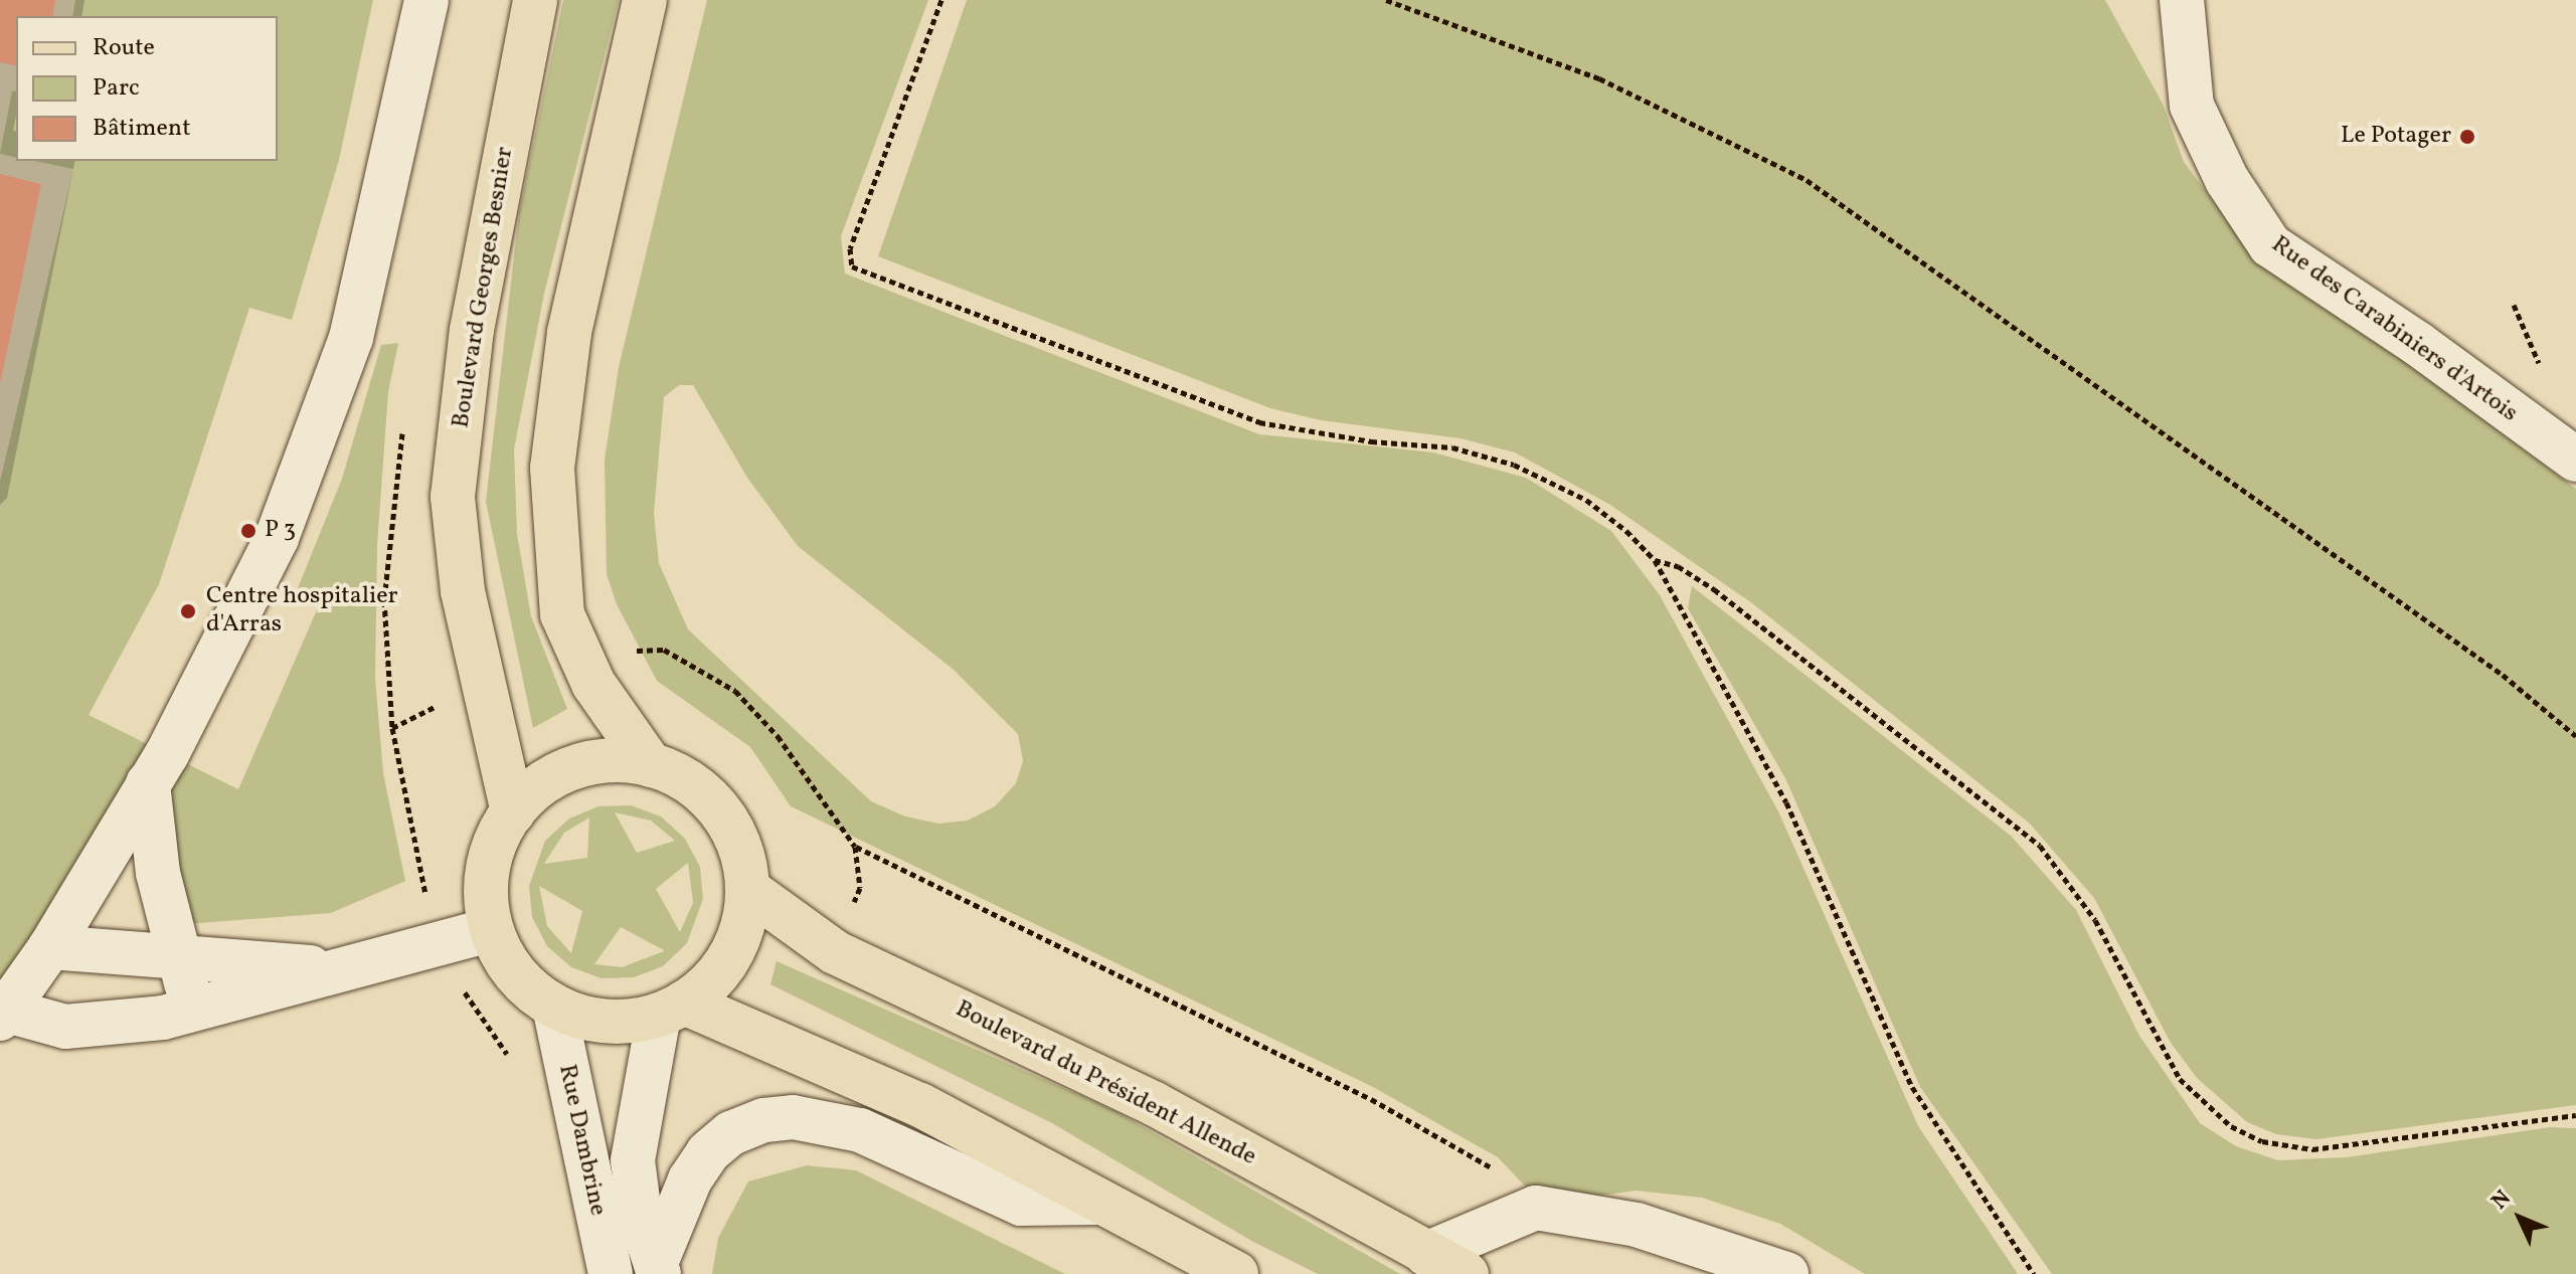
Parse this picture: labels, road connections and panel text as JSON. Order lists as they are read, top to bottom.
{
  "streets": {
    "main road": ["Boulevard Georges Besnier", "Boulevard du Président Allende"],
    "street": ["Rue des Carabiniers d'Artois", "Rue Dambrine"]
  },
  "crossings": [
    ["Boulevard Georges Besnier", "Boulevard du Président Allende"],
    ["Boulevard Georges Besnier", "Rue Dambrine"],
    ["Boulevard du Président Allende", "Rue Dambrine"]
  ],
  "places": ["Le Potager", "P 3", "Centre hospitalier d'Arras"],
  "legend": ["Route", "Parc", "Bâtiment"],
  "north": "top left"
}
